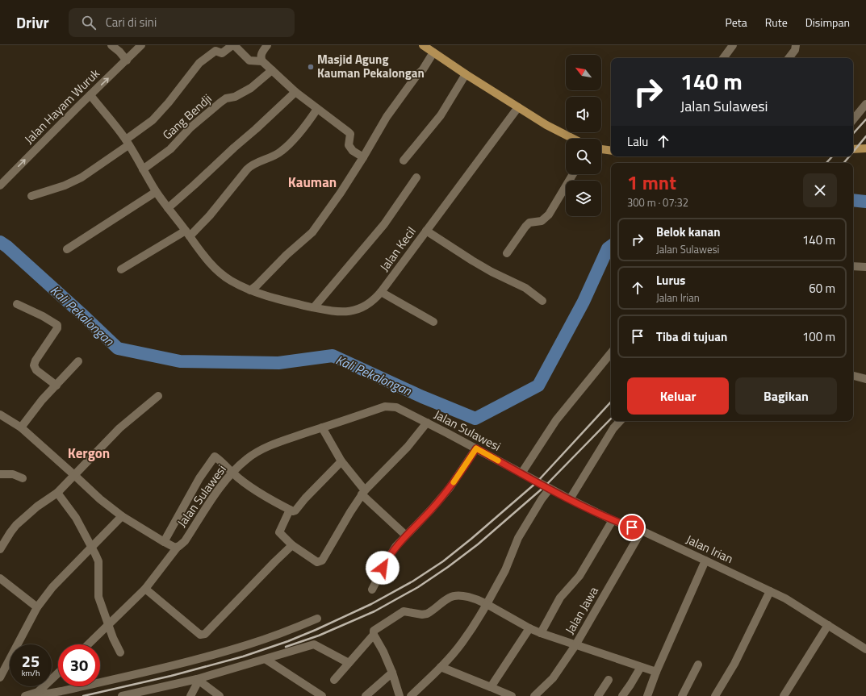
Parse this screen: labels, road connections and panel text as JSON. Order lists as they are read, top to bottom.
{
  "streets": {
    "street": [
      "Jalan Hayam Wuruk",
      "Gang Bendji",
      "Jalan Kecil",
      "Jalan Sulawesi",
      "Jalan Irian",
      "Jalan Jawa"
    ]
  },
  "crossings": [
    ["Jalan Hayam Wuruk", "Jalan Kecil"],
    ["Gang Bendji", "Jalan Kecil"],
    ["Jalan Sulawesi", "Jalan Irian"],
    ["Jalan Irian", "Jalan Jawa"]
  ],
  "districts": ["Kauman", "Kergon"],
  "water": ["Kali Pekalongan"],
  "places": ["Masjid Agung Kauman Pekalongan"],
  "north": "top left",
  "page": {
    "header": "Drivr",
    "search": "Cari di sini",
    "nav": ["Peta", "Rute", "Disimpan"],
    "turn": ["140 m", "Jalan Sulawesi"],
    "then": "Lalu",
    "heading": ["1 mnt", "300 m · 07:32"],
    "list": [
      {
        "name": "Belok kanan",
        "note": "Jalan Sulawesi",
        "value": "140 m"
      },
      {
        "name": "Lurus",
        "note": "Jalan Irian",
        "value": "60 m"
      },
      {
        "name": "Tiba di tujuan",
        "value": "100 m"
      }
    ],
    "buttons": ["Keluar", "Bagikan"],
    "speed": "25 km/h",
    "limit": "30"
  }
}
